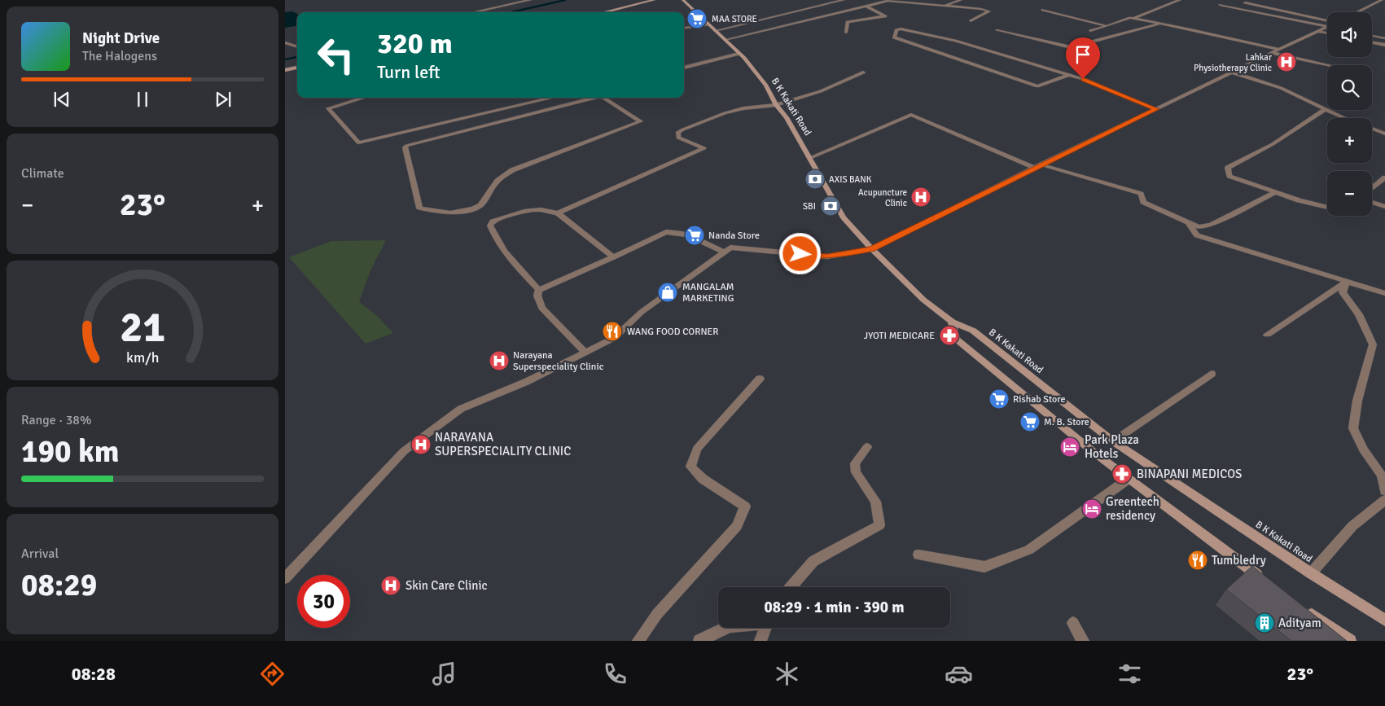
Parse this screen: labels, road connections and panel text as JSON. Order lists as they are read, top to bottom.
{
  "streets": {
    "main road": ["B K Kakati Road"]
  },
  "places": {
    "supermarket": [
      "MAA STORE",
      "Nanda Store",
      "Rishab Store",
      "M. B. Store"
    ],
    "hospital": [
      "Lahkar Physiotherapy Clinic",
      "Acupuncture Clinic",
      "Narayana Superspeciality Clinic",
      "NARAYANA SUPERSPECIALITY CLINIC",
      "Skin Care Clinic"
    ],
    "bank": ["AXIS BANK", "SBI"],
    "shop": ["MANGALAM MARKETING"],
    "restaurant": ["WANG FOOD CORNER", "Tumbledry"],
    "pharmacy": ["JYOTI MEDICARE", "BINAPANI MEDICOS"],
    "hotel": ["Park Plaza Hotels", "Greentech residency"],
    "building": ["Adityam"]
  },
  "page": {
    "map_buttons": ["+", "−"],
    "turn": ["320 m", "Turn left"],
    "song": ["Night Drive", "The Halogens"],
    "tile": [
      "Climate",
      ["Range · 38%", "190 km"],
      ["Arrival", "08:29"]
    ],
    "heat": ["−", "23°", "+"],
    "limit": "30",
    "trip": "08:29 · 1 min · 390 m",
    "tabs": ["08:28", "23°"],
    "gauge": ["21", "km/h"]
  }
}
